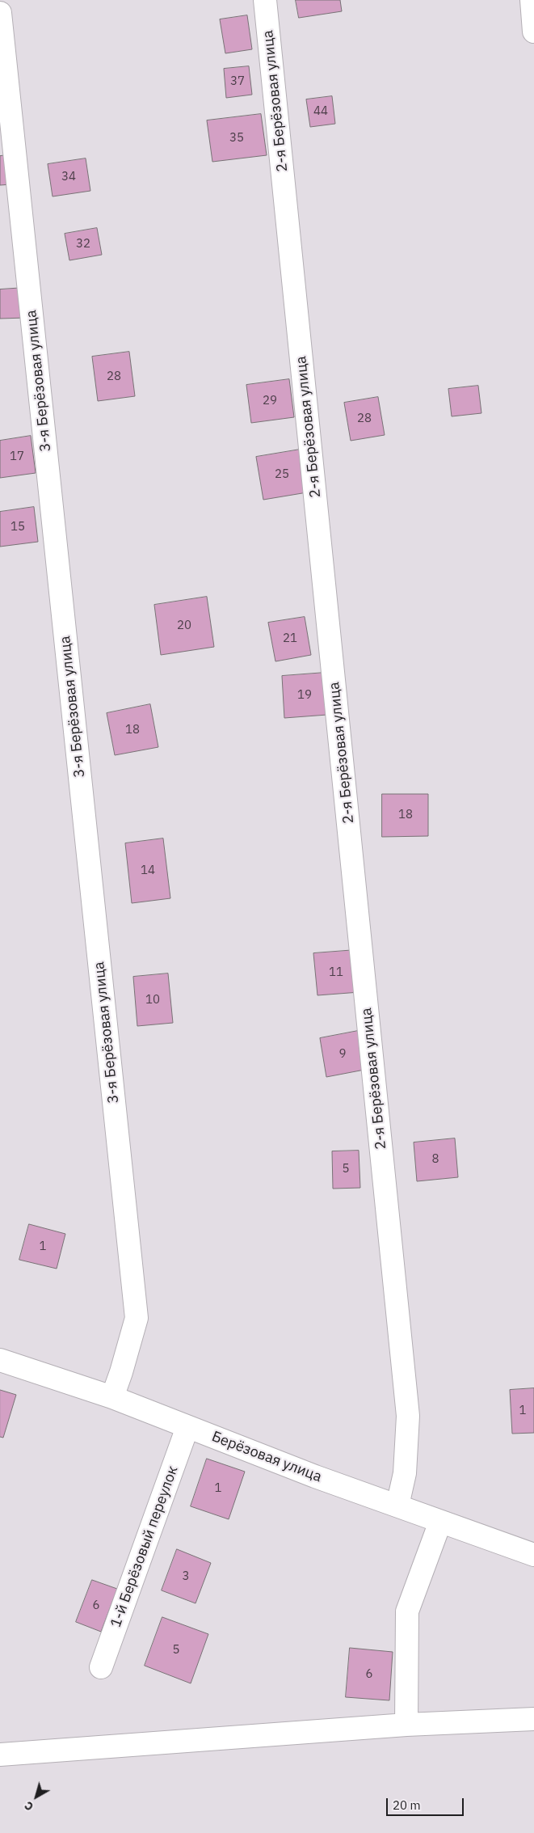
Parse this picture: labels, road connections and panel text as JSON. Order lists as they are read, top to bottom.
{
  "streets": {
    "street": [
      "2-я Берёзовая улица",
      "3-я Берёзовая улица",
      "Берёзовая улица",
      "1-й Берёзовый переулок"
    ]
  },
  "crossings": [
    ["2-я Берёзовая улица", "Берёзовая улица"],
    ["3-я Берёзовая улица", "Берёзовая улица"],
    ["Берёзовая улица", "1-й Берёзовый переулок"]
  ],
  "house_numbers": [
    "37",
    "44",
    "35",
    "34",
    "32",
    "28",
    "29",
    "28",
    "17",
    "25",
    "15",
    "20",
    "21",
    "19",
    "18",
    "18",
    "14",
    "11",
    "10",
    "9",
    "8",
    "5",
    "1",
    "1",
    "1",
    "3",
    "6",
    "5",
    "6"
  ],
  "scale_bar": "20 m",
  "north": "bottom left"
}
